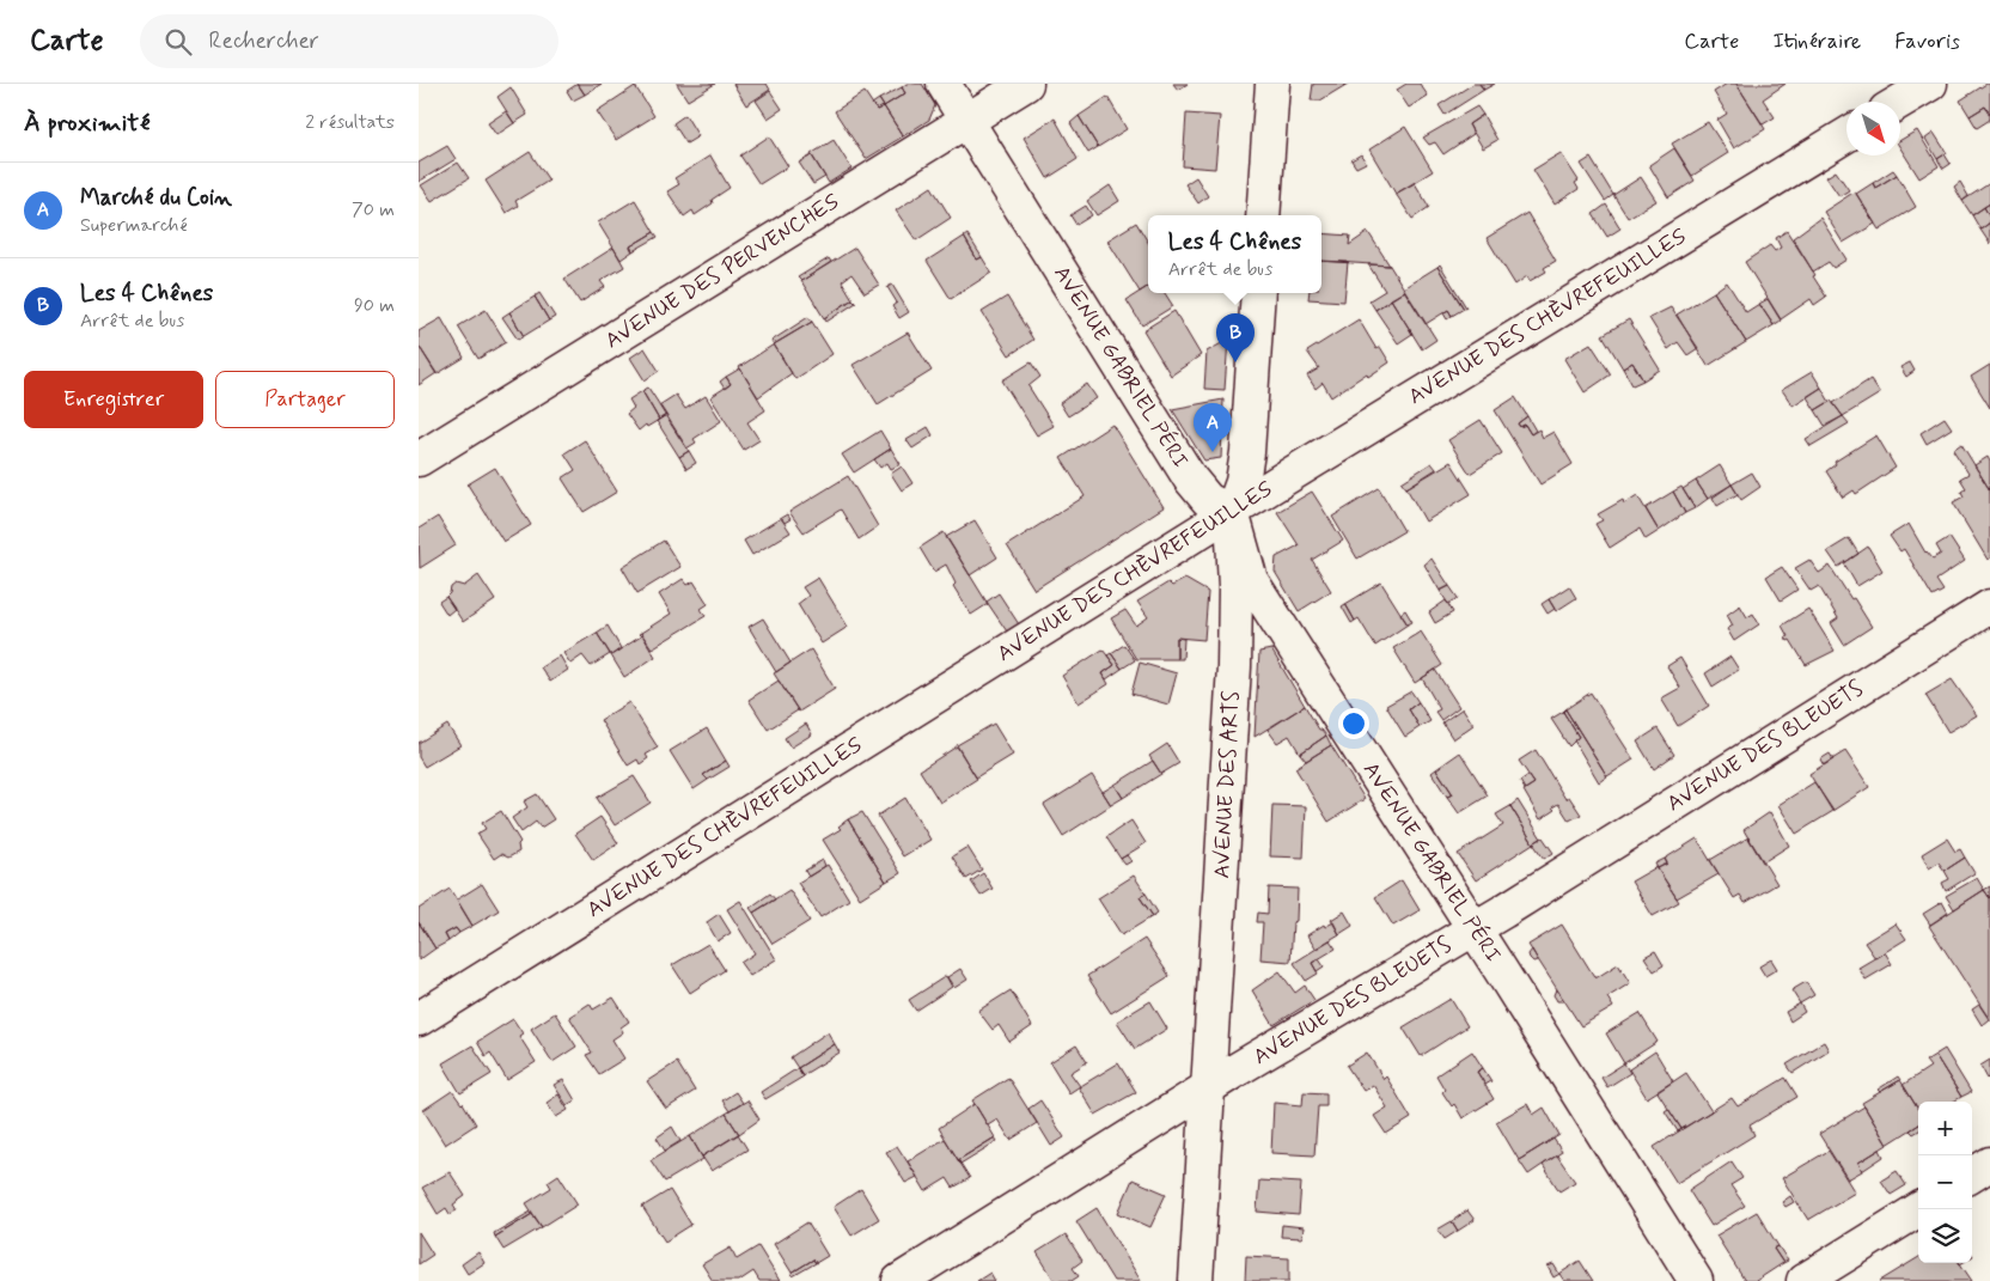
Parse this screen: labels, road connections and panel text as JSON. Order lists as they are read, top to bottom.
{
  "streets": {
    "street": [
      "AVENUE DES PERVENCHES",
      "AVENUE DES CHÈVREFEUILLES",
      "AVENUE GABRIEL PÉRI",
      "AVENUE DES BLEUETS",
      "AVENUE DES ARTS"
    ]
  },
  "crossings": [
    ["AVENUE DES PERVENCHES", "AVENUE GABRIEL PÉRI"],
    ["AVENUE DES CHÈVREFEUILLES", "AVENUE GABRIEL PÉRI"],
    ["AVENUE DES CHÈVREFEUILLES", "AVENUE DES ARTS"],
    ["AVENUE GABRIEL PÉRI", "AVENUE DES BLEUETS"],
    ["AVENUE GABRIEL PÉRI", "AVENUE DES ARTS"],
    ["AVENUE DES BLEUETS", "AVENUE DES ARTS"]
  ],
  "north": "bottom right",
  "page": {
    "header": "Carte",
    "search": "Rechercher",
    "nav": ["Carte", "Itinéraire", "Favoris"],
    "heading": ["À proximité", "2 résultats"],
    "list": [
      {
        "mark": "A",
        "name": "Marché du Coin",
        "note": "Supermarché",
        "value": "70 m"
      },
      {
        "mark": "B",
        "name": "Les 4 Chênes",
        "note": "Arrêt de bus",
        "value": "90 m"
      }
    ],
    "popup": ["Les 4 Chênes", "Arrêt de bus"],
    "pins": ["B", "A"],
    "buttons": ["Enregistrer", "Partager"],
    "map_buttons": ["+", "−"]
  }
}
